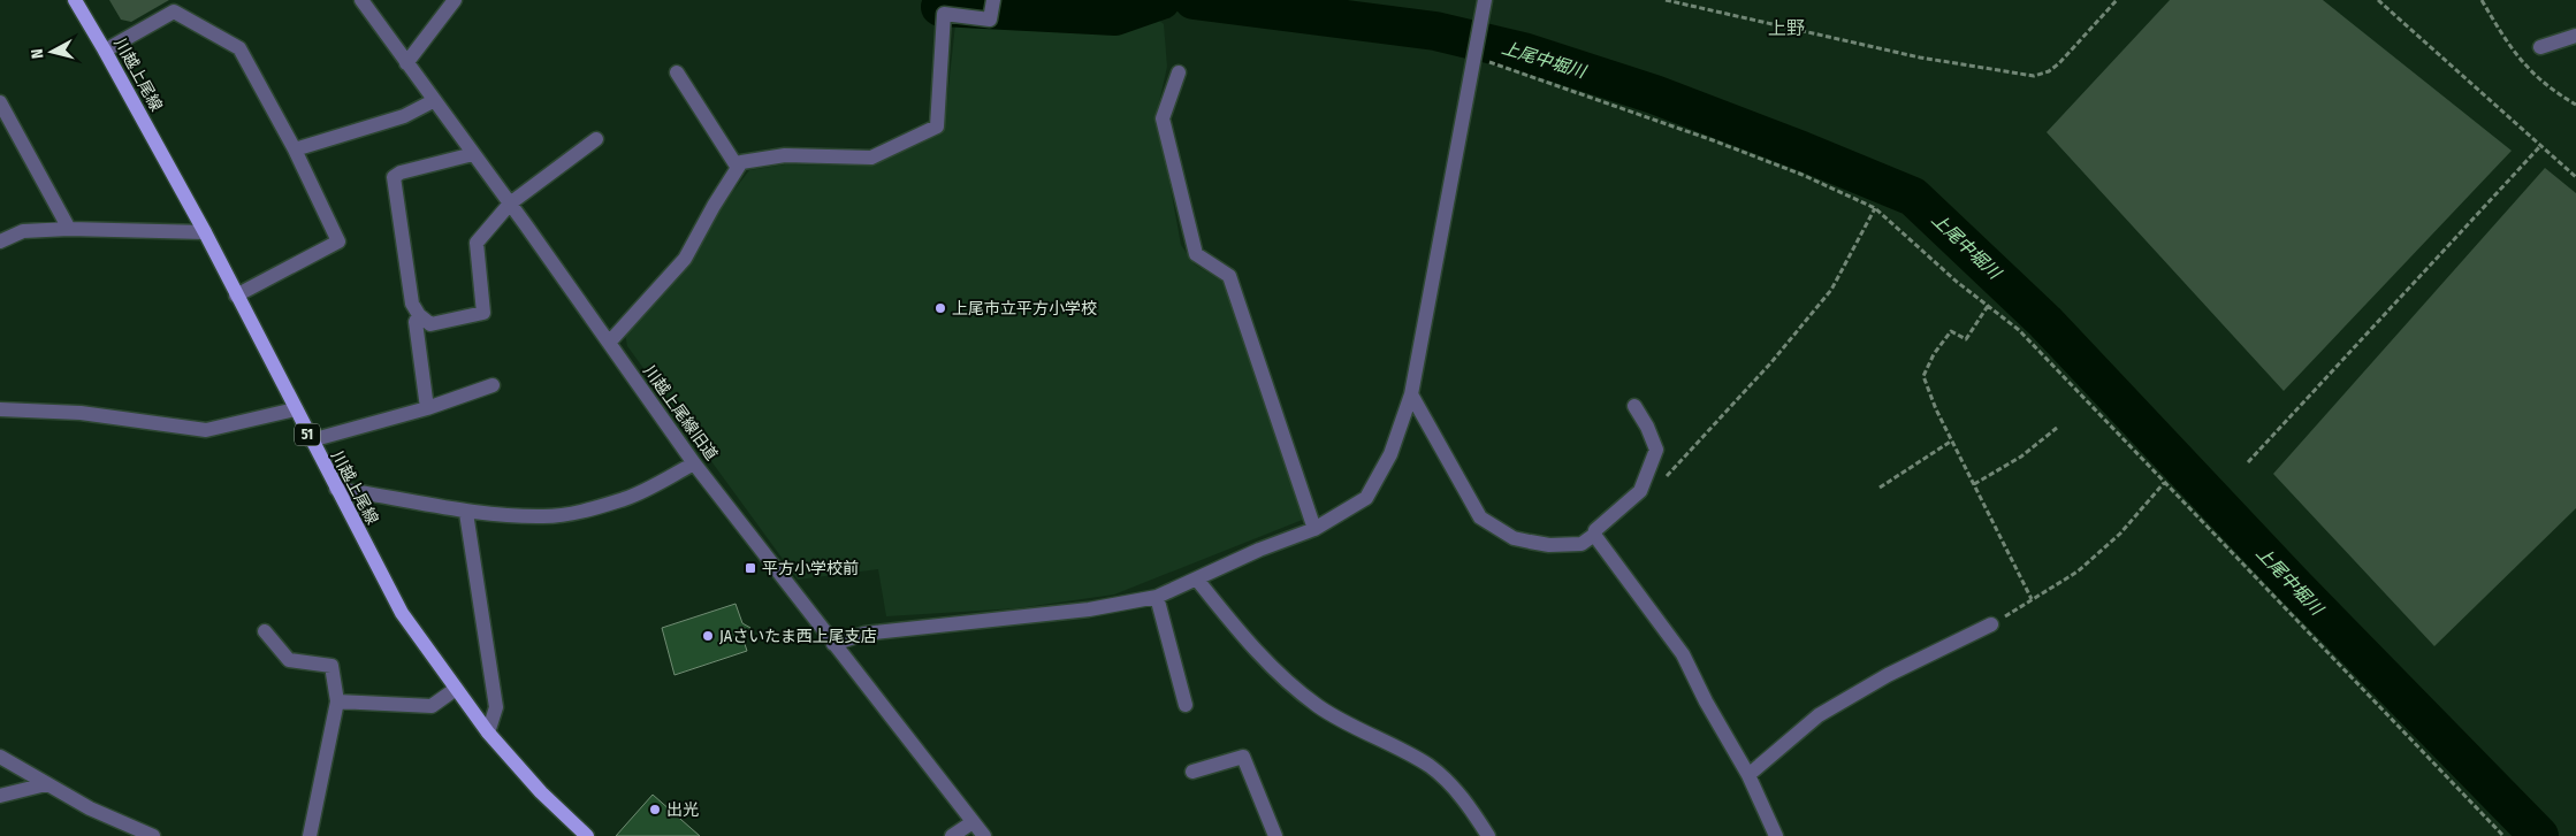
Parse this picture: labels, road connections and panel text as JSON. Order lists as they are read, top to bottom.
{
  "streets": {
    "main road": ["川越上尾線", "51"],
    "street": ["川越上尾線旧道"]
  },
  "districts": ["上野"],
  "water": ["上尾中堀川"],
  "places": {
    "other": ["上尾市立平方小学校", "JAさいたま西上尾支店", "出光"],
    "transit": ["平方小学校前"]
  },
  "north": "left"
}
